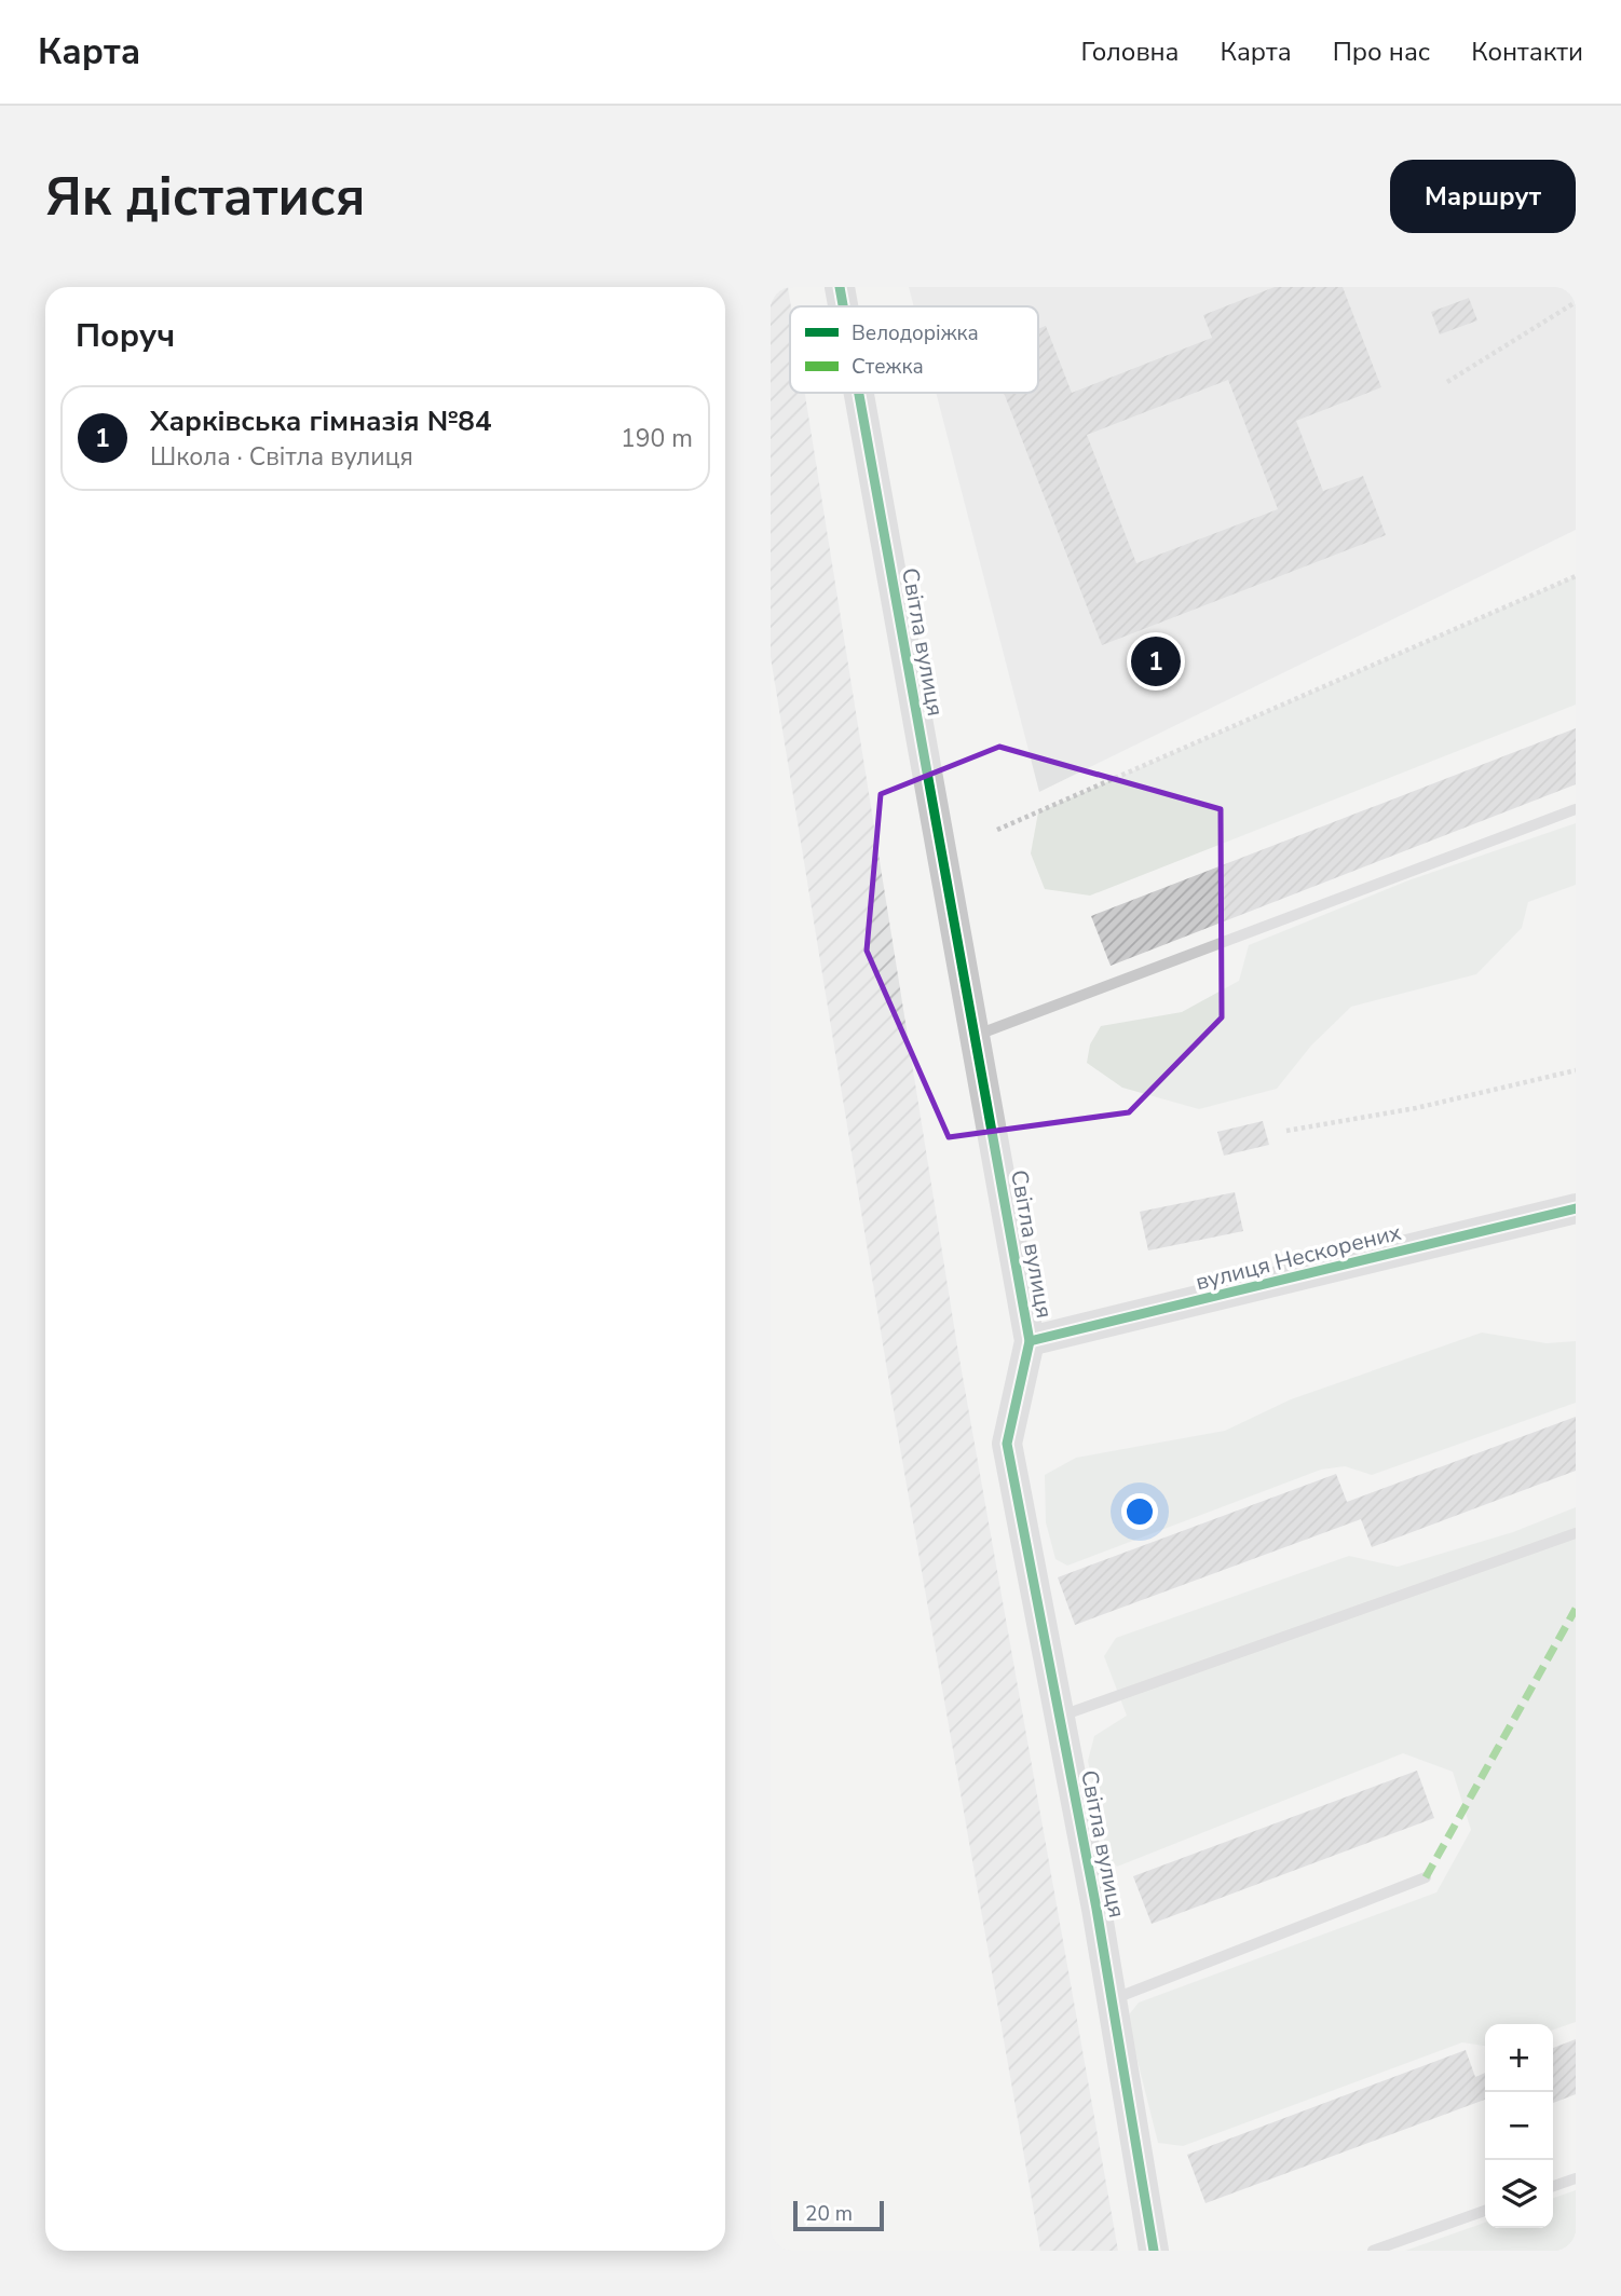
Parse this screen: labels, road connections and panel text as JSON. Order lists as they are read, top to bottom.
{
  "streets": {
    "street": ["Світла вулиця", "вулиця Нескорених"]
  },
  "crossings": [
    ["Світла вулиця", "вулиця Нескорених"]
  ],
  "legend": ["Велодоріжка", "Стежка"],
  "scale_bar": "20 m",
  "page": {
    "header": "Карта",
    "nav": [
      "Головна",
      "Карта",
      "Про нас",
      "Контакти"
    ],
    "buttons": "Маршрут",
    "title": "Як дістатися",
    "heading": "Поруч",
    "list": [
      {
        "mark": "1",
        "name": "Харківська гімназія №84",
        "note": "Школа · Світла вулиця",
        "value": "190 m"
      }
    ],
    "pins": "1",
    "map_buttons": ["+", "−"],
    "scale": "20 m"
  }
}
